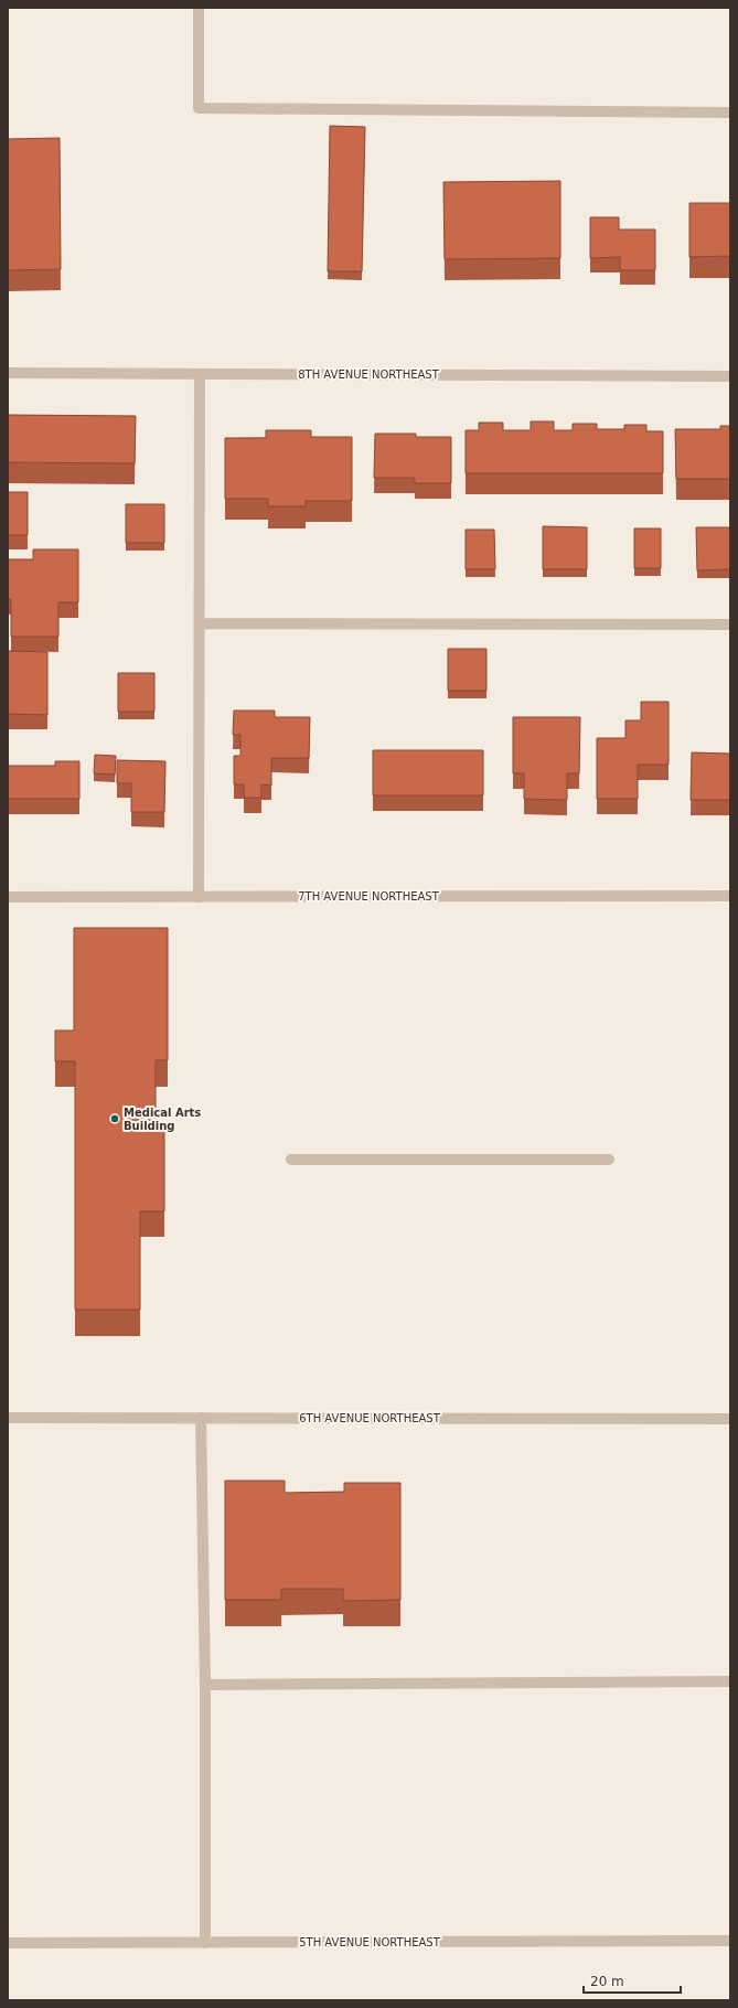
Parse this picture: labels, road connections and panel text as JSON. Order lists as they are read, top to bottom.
{
  "streets": {
    "street": [
      "8TH AVENUE NORTHEAST",
      "7TH AVENUE NORTHEAST",
      "6TH AVENUE NORTHEAST",
      "5TH AVENUE NORTHEAST"
    ]
  },
  "places": ["Medical Arts Building"],
  "scale_bar": "20 m"
}
